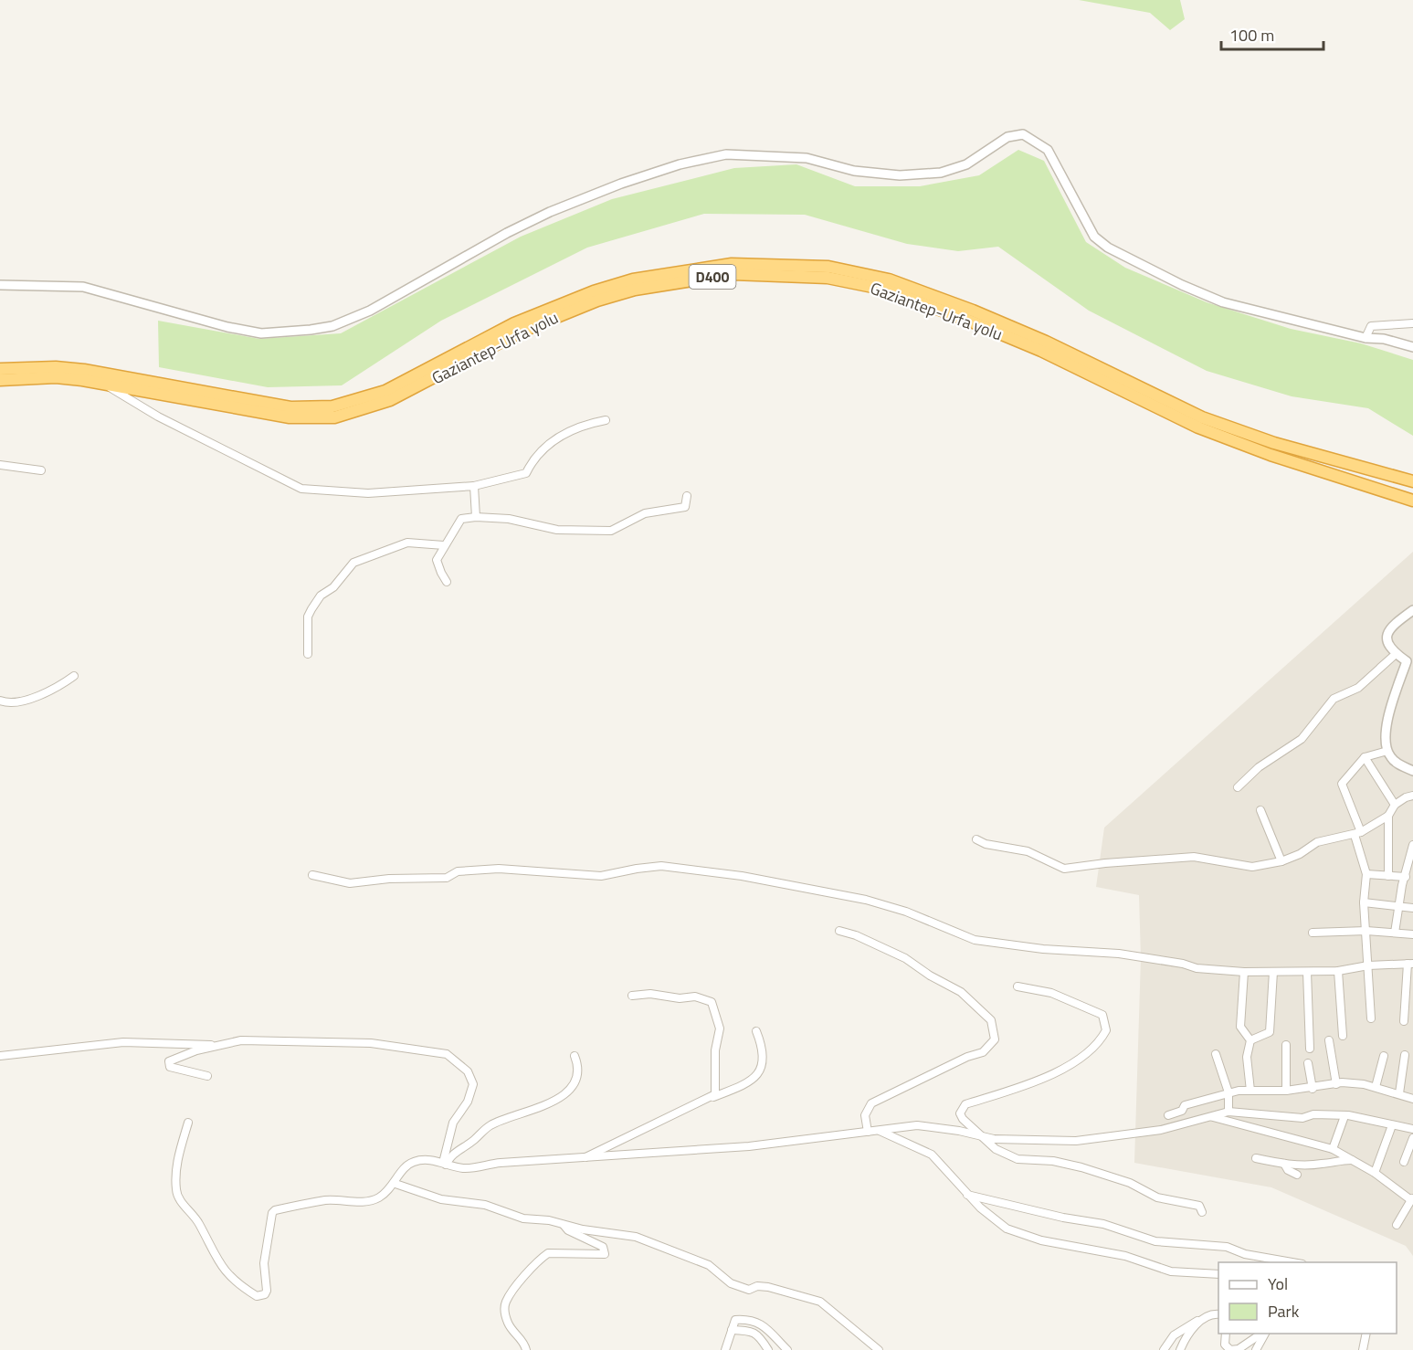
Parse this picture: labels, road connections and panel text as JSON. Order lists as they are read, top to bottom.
{
  "streets": {
    "highway": ["D400", "Gaziantep-Urfa yolu"]
  },
  "legend": ["Yol", "Park"],
  "scale_bar": "100 m"
}
